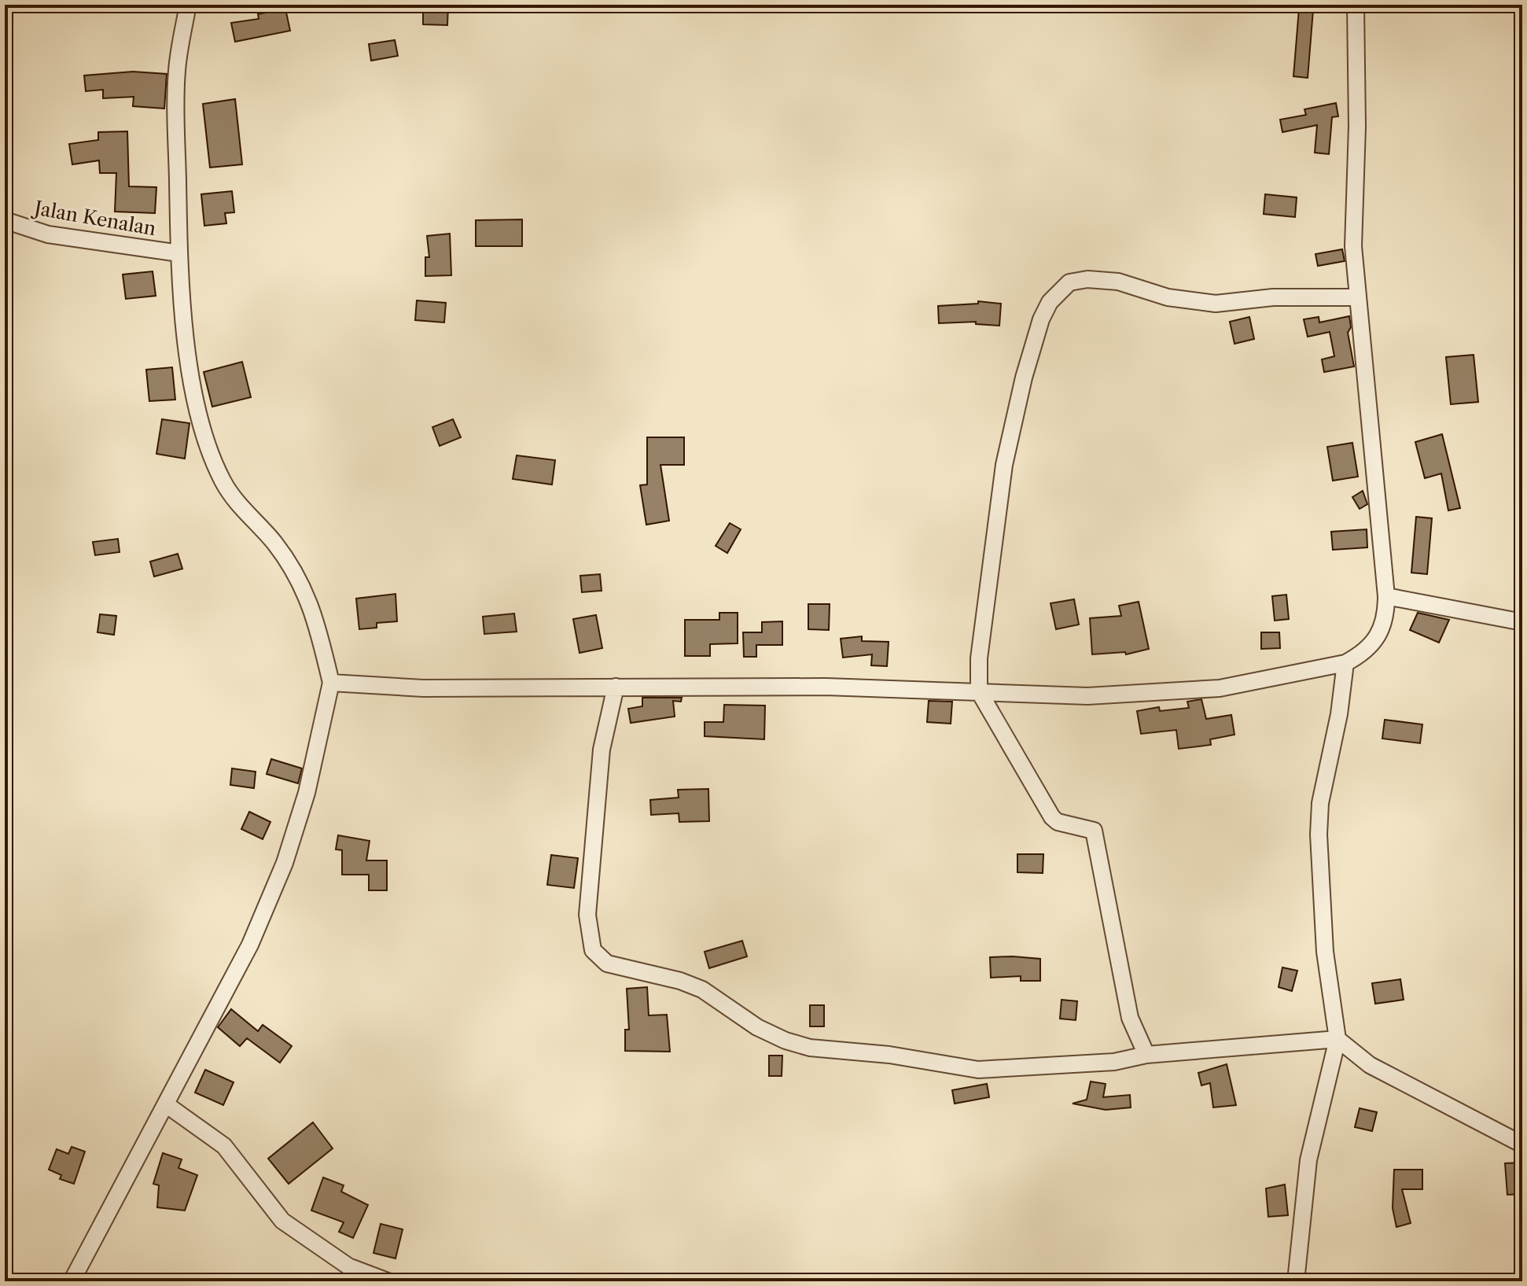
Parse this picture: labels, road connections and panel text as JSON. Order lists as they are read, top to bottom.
{
  "streets": {
    "street": ["Jalan Kenalan"]
  }
}
